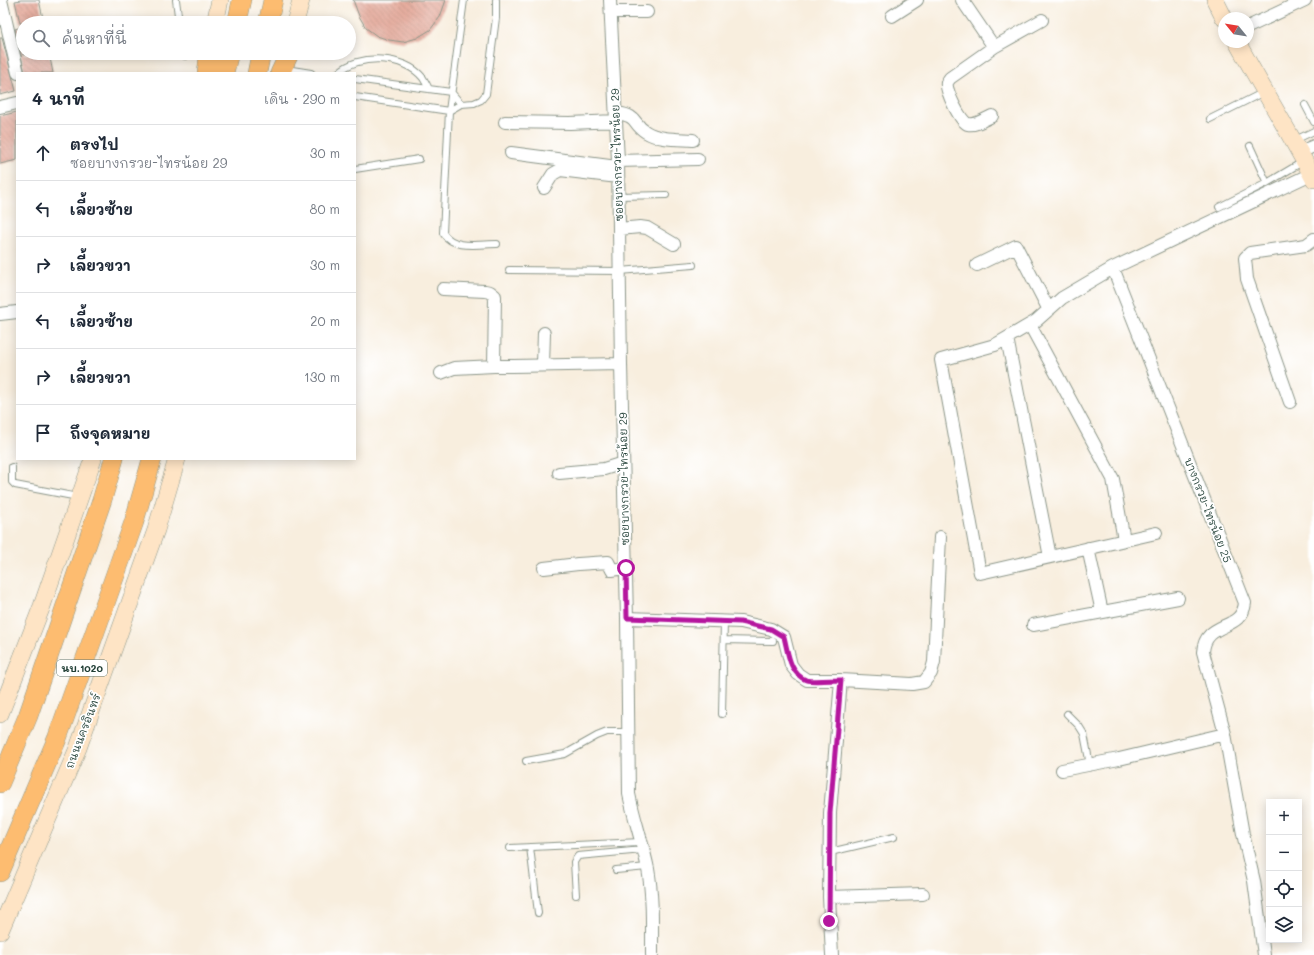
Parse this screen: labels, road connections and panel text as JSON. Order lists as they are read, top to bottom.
{
  "streets": {
    "main road": ["นบ.1020", "ถนนนครอินทร์"],
    "street": ["ซอยบางกรวย-ไทรน้อย 29", "บางกรวย-ไทรน้อย 25"]
  },
  "north": "top left",
  "page": {
    "search": "ค้นหาที่นี่",
    "heading": ["4 นาที", "เดิน · 290 m"],
    "list": [
      ["ตรงไป", "ซอยบางกรวย-ไทรน้อย 29", "30 m"],
      ["เลี้ยวซ้าย", "80 m"],
      ["เลี้ยวขวา", "30 m"],
      ["เลี้ยวซ้าย", "20 m"],
      ["เลี้ยวขวา", "130 m"],
      "ถึงจุดหมาย"
    ],
    "map_buttons": ["+", "−"]
  }
}
